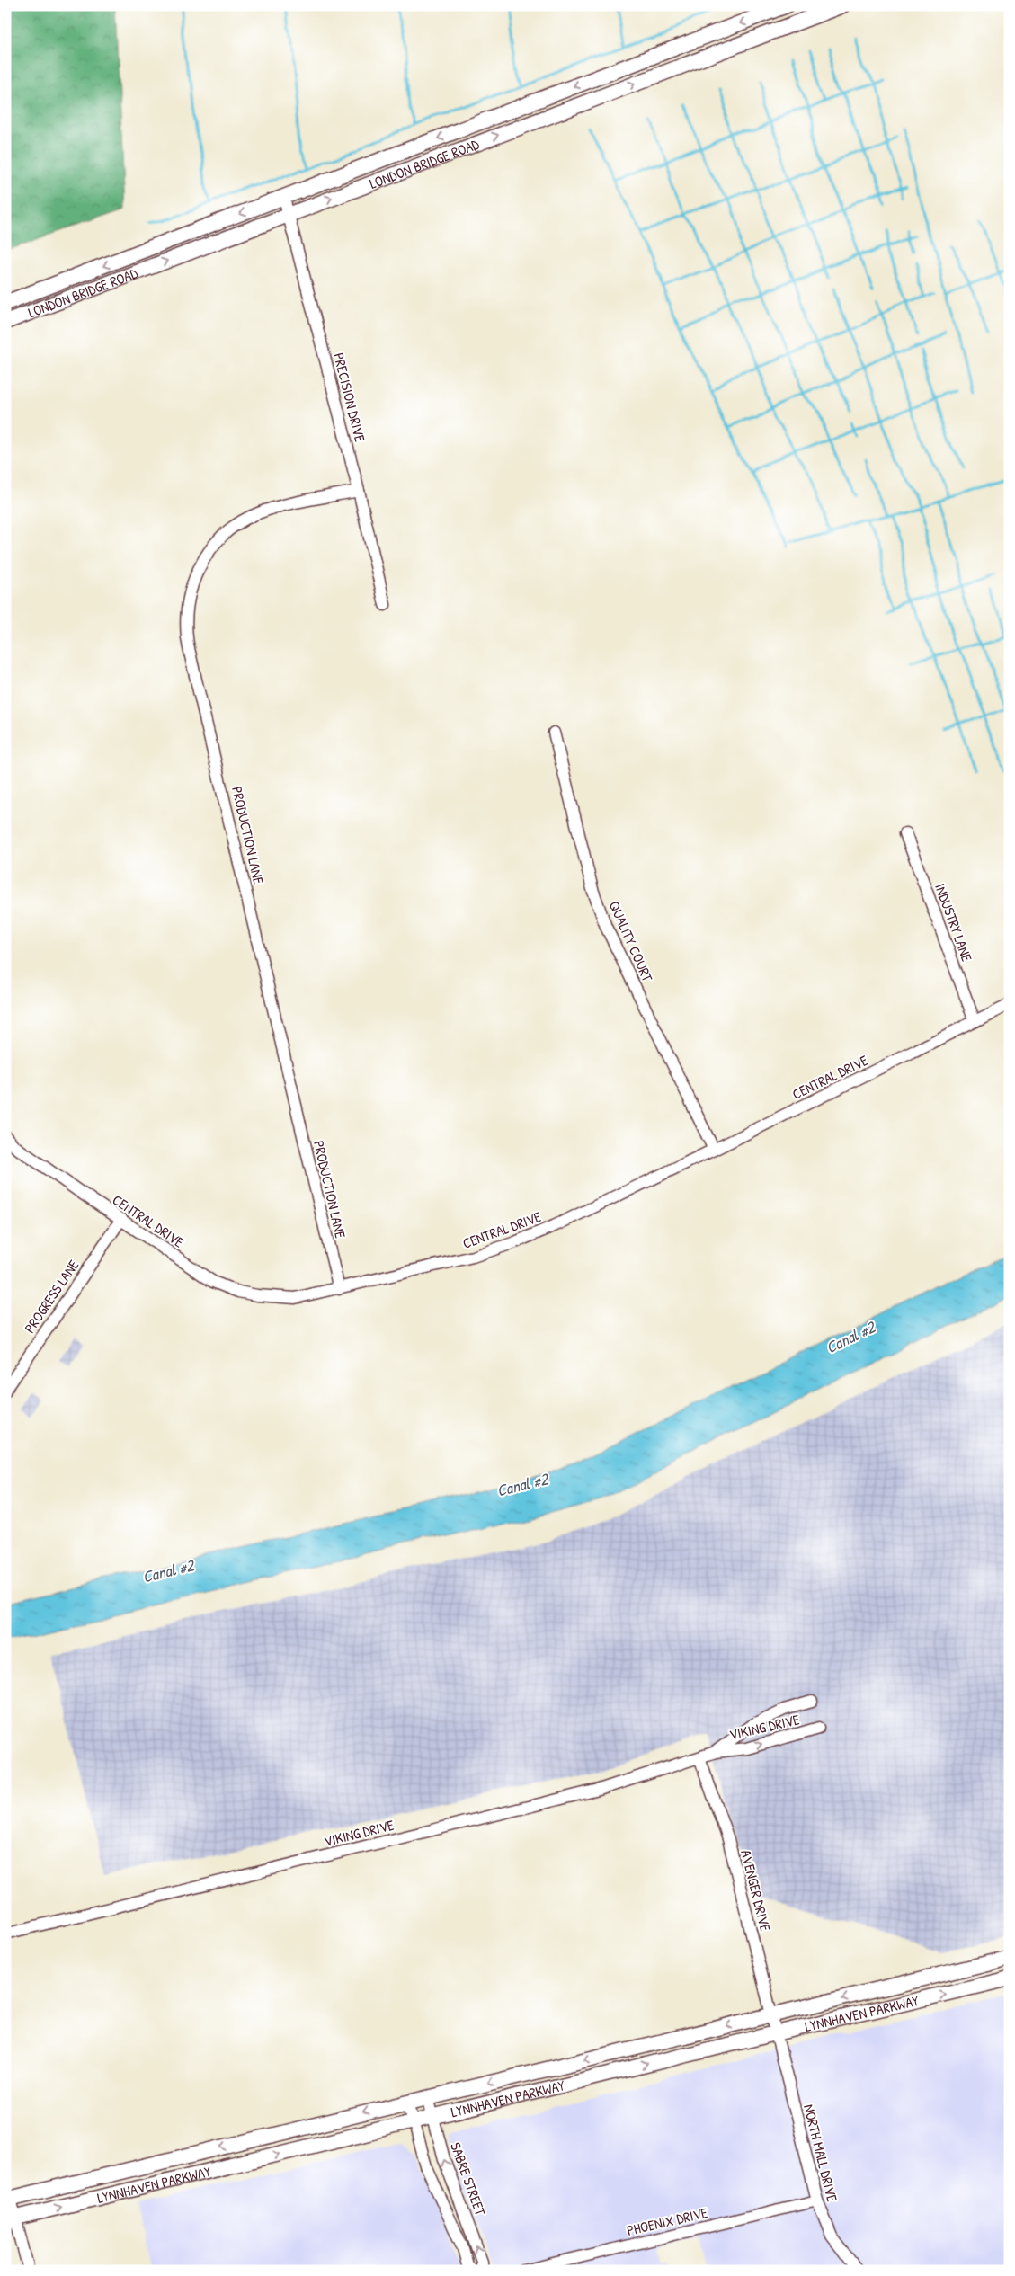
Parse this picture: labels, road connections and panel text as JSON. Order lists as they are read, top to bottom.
{
  "streets": {
    "main road": ["LONDON BRIDGE ROAD", "LYNNHAVEN PARKWAY"],
    "street": [
      "PRECISION DRIVE",
      "PRODUCTION LANE",
      "INDUSTRY LANE",
      "QUALITY COURT",
      "CENTRAL DRIVE",
      "PROGRESS LANE",
      "VIKING DRIVE",
      "AVENGER DRIVE",
      "NORTH MALL DRIVE",
      "SABRE STREET",
      "PHOENIX DRIVE"
    ]
  },
  "crossings": [
    ["LONDON BRIDGE ROAD", "PRECISION DRIVE"],
    ["PRECISION DRIVE", "PRODUCTION LANE"],
    ["PRODUCTION LANE", "CENTRAL DRIVE"],
    ["INDUSTRY LANE", "CENTRAL DRIVE"],
    ["QUALITY COURT", "CENTRAL DRIVE"],
    ["CENTRAL DRIVE", "PROGRESS LANE"],
    ["VIKING DRIVE", "AVENGER DRIVE"],
    ["AVENGER DRIVE", "LYNNHAVEN PARKWAY"],
    ["AVENGER DRIVE", "NORTH MALL DRIVE"],
    ["LYNNHAVEN PARKWAY", "NORTH MALL DRIVE"],
    ["LYNNHAVEN PARKWAY", "SABRE STREET"],
    ["NORTH MALL DRIVE", "PHOENIX DRIVE"]
  ],
  "water": ["Canal #2"]
}
